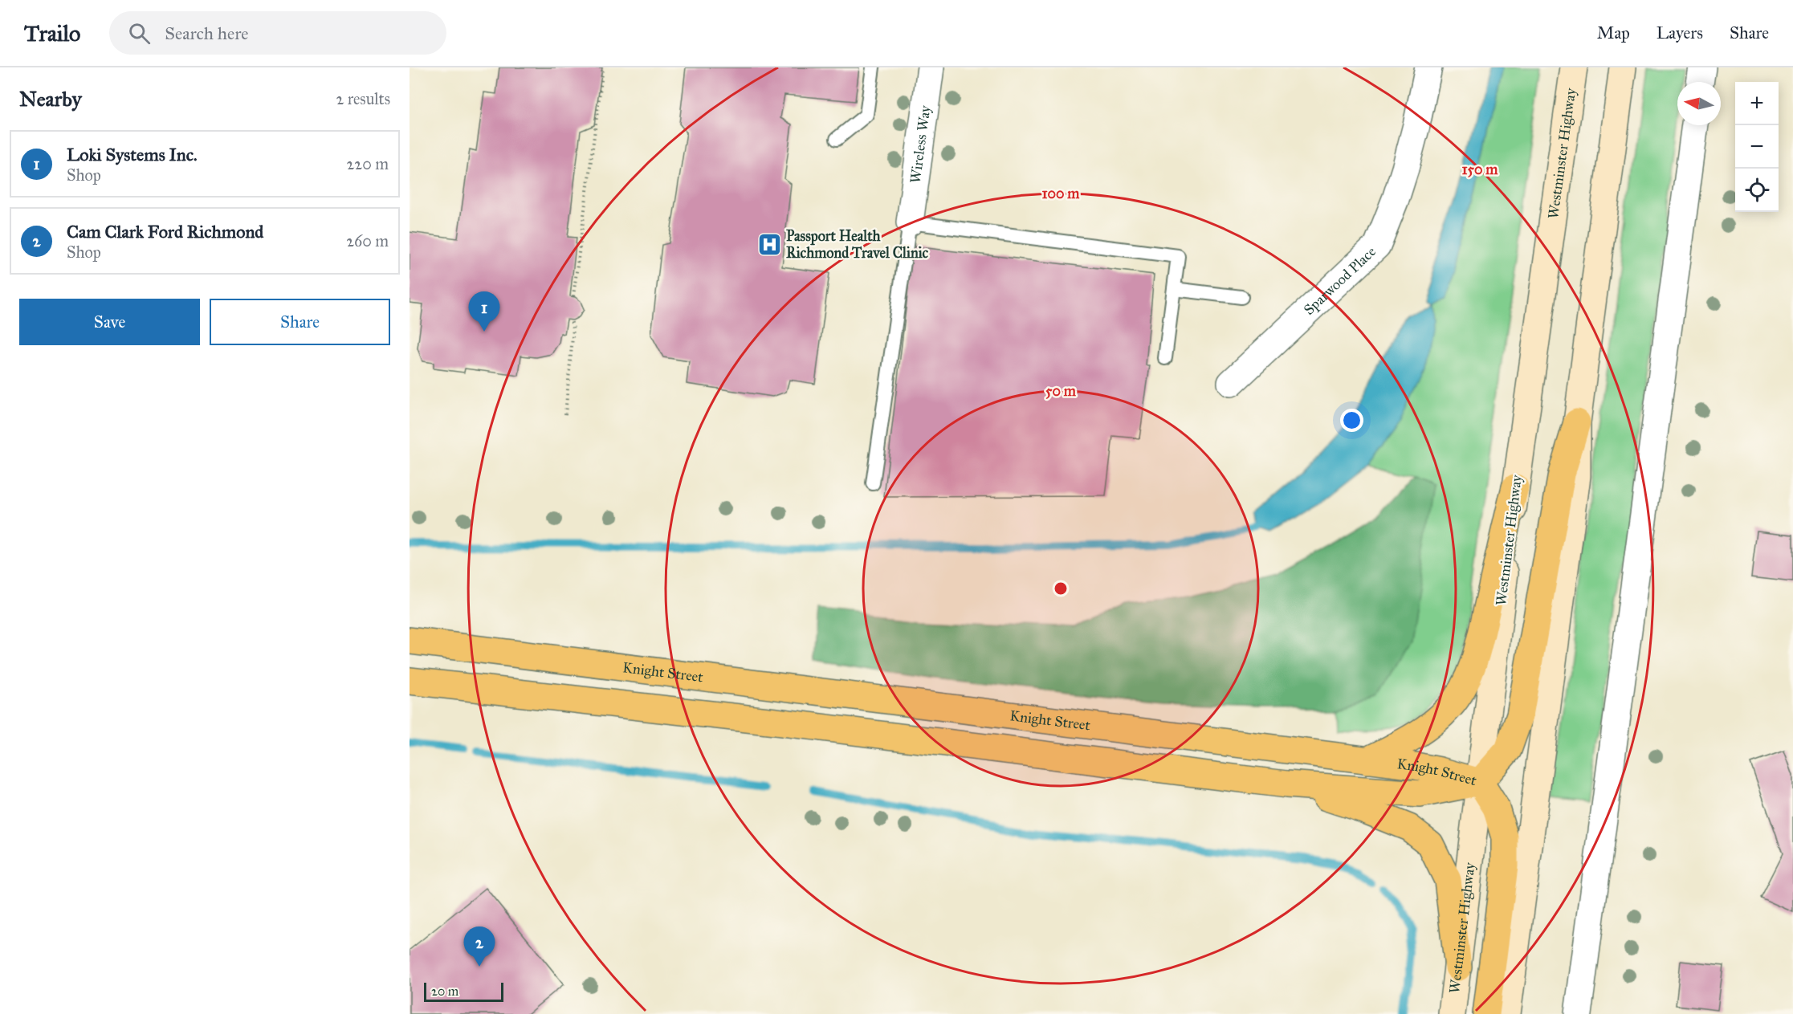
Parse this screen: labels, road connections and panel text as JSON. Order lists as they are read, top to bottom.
{
  "streets": {
    "highway": ["Knight Street"],
    "main road": ["Westminster Highway"],
    "street": ["Wireless Way", "Sparwood Place"]
  },
  "crossings": [
    ["Westminster Highway", "Knight Street"]
  ],
  "places": {
    "hospital": ["Passport Health Richmond Travel Clinic"]
  },
  "scale_bar": "20 m",
  "north": "left",
  "page": {
    "header": "Trailo",
    "search": "Search here",
    "nav": ["Map", "Layers", "Share"],
    "heading": ["Nearby", "2 results"],
    "map_buttons": ["+", "−"],
    "list": [
      {
        "mark": "1",
        "name": "Loki Systems Inc.",
        "note": "Shop",
        "value": "220 m"
      },
      {
        "mark": "2",
        "name": "Cam Clark Ford Richmond",
        "note": "Shop",
        "value": "260 m"
      }
    ],
    "buttons": ["Save", "Share"],
    "pins": ["1", "2"],
    "scale": "20 m"
  },
  "rings": ["150 m", "100 m", "50 m"]
}
